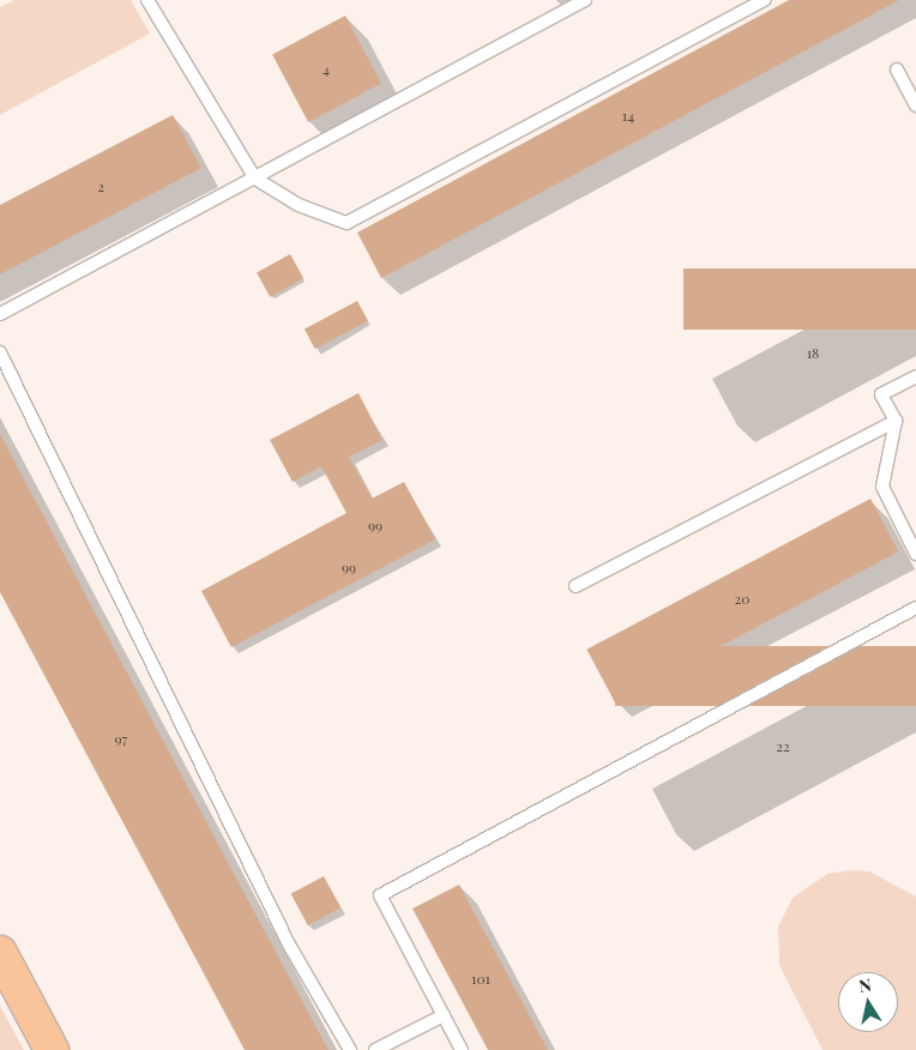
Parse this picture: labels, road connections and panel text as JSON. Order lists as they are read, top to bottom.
{
  "house_numbers": [
    "4",
    "14",
    "2",
    "18",
    "99",
    "99",
    "20",
    "97",
    "22",
    "101"
  ],
  "north": "top"
}
